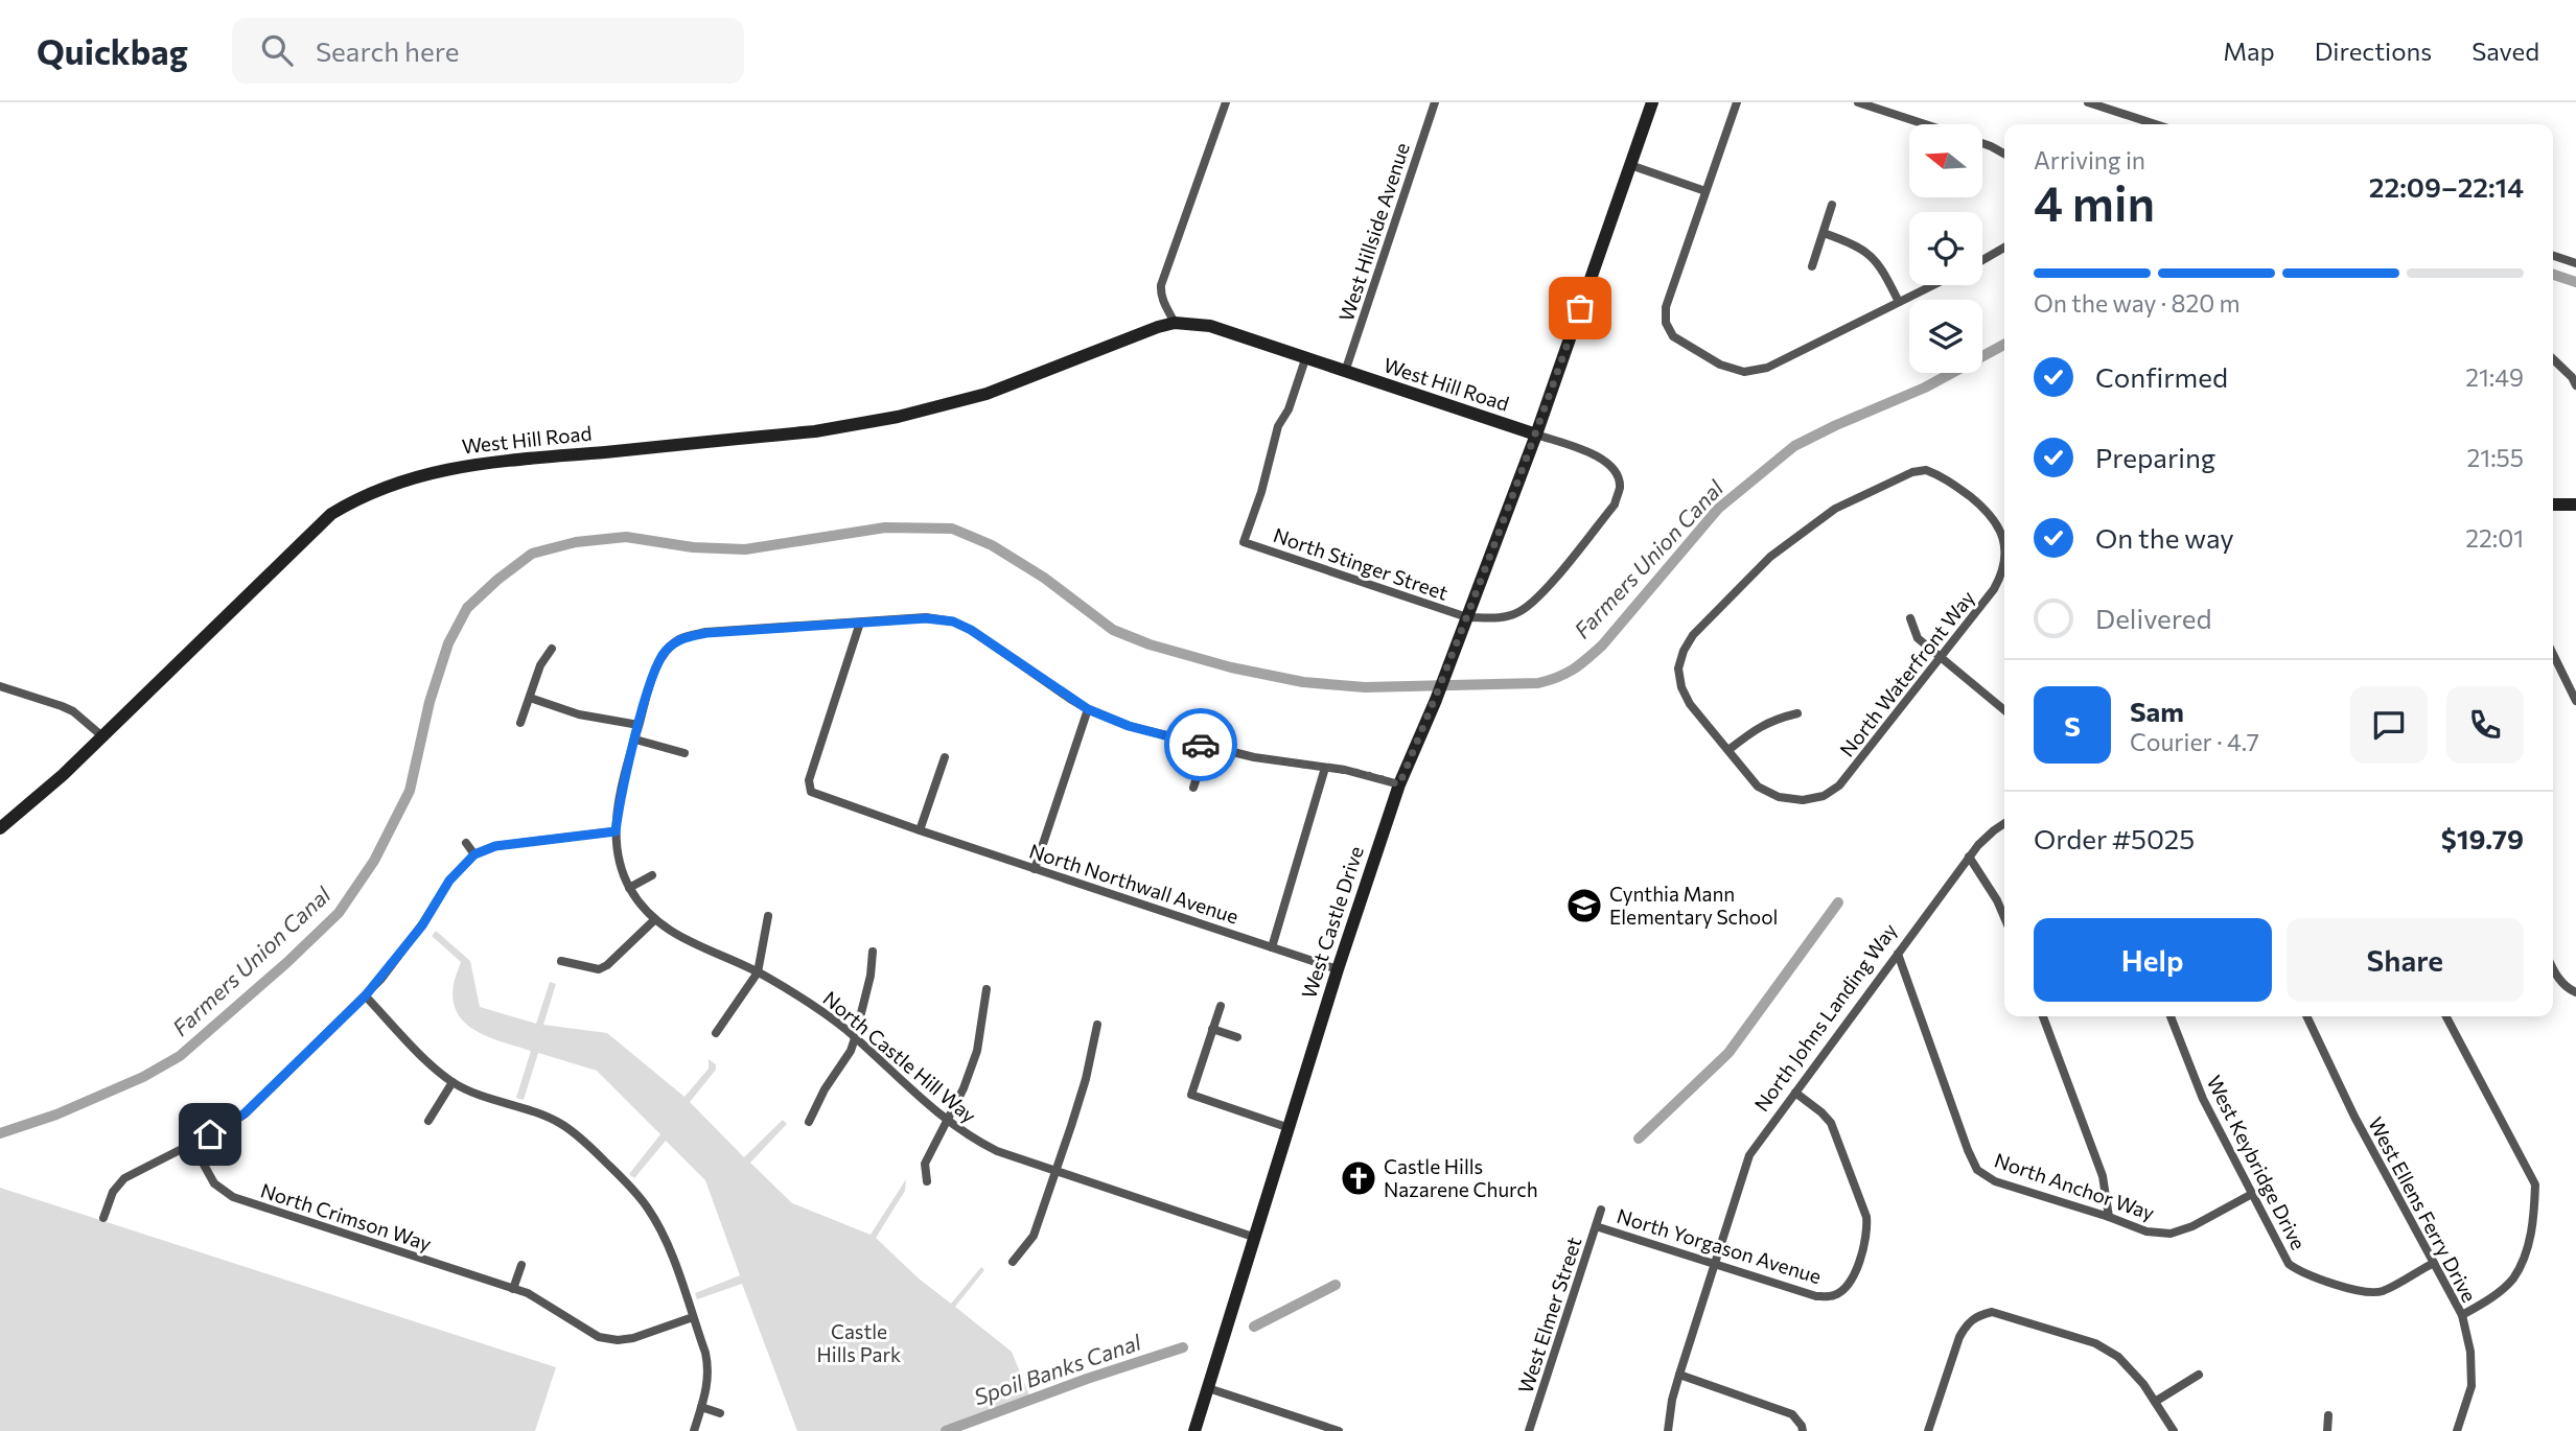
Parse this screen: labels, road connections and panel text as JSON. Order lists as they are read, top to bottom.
{
  "streets": {
    "street": [
      "West Hillside Avenue",
      "West Hill Road",
      "North Stinger Street",
      "North Waterfront Way",
      "North Northwall Avenue",
      "West Castle Drive",
      "North Johns Landing Way",
      "North Castle Hill Way",
      "West Keybridge Drive",
      "North Anchor Way",
      "West Ellens Ferry Drive",
      "North Crimson Way",
      "North Yorgason Avenue",
      "West Elmer Street"
    ]
  },
  "crossings": [
    ["West Hillside Avenue", "West Hill Road"],
    ["West Hill Road", "North Stinger Street"],
    ["West Hill Road", "West Castle Drive"],
    ["North Stinger Street", "West Castle Drive"],
    ["North Northwall Avenue", "West Castle Drive"],
    ["North Northwall Avenue", "North Castle Hill Way"],
    ["West Castle Drive", "North Castle Hill Way"],
    ["North Johns Landing Way", "North Anchor Way"],
    ["North Johns Landing Way", "North Yorgason Avenue"],
    ["West Keybridge Drive", "North Anchor Way"],
    ["West Keybridge Drive", "West Ellens Ferry Drive"],
    ["North Yorgason Avenue", "West Elmer Street"]
  ],
  "water": ["Farmers Union Canal", "Spoil Banks Canal"],
  "parks": ["Castle Hills Park"],
  "places": {
    "school or university": ["Cynthia Mann Elementary School"],
    "church": ["Castle Hills Nazarene Church"]
  },
  "north": "left",
  "page": {
    "header": "Quickbag",
    "search": "Search here",
    "nav": ["Map", "Directions", "Saved"],
    "heading": ["4 min", "Arriving in", "22:09–22:14"],
    "panel": [
      "Sam",
      "Courier · 4.7",
      "Order #5025",
      "$19.79"
    ],
    "bar": "On the way · 820 m",
    "list": [
      ["Confirmed", "21:49"],
      ["Preparing", "21:55"],
      ["On the way", "22:01"],
      "Delivered"
    ],
    "round": "S",
    "buttons": ["Help", "Share"]
  }
}
